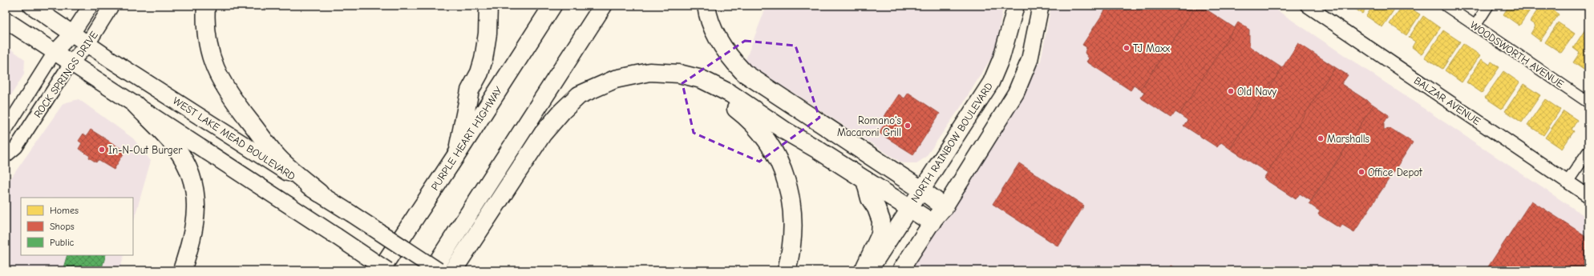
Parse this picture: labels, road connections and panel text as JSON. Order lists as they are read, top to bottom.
{
  "streets": {
    "highway": ["PURPLE HEART HIGHWAY"],
    "main road": ["ROCK SPRINGS DRIVE", "WEST LAKE MEAD BOULEVARD", "NORTH RAINBOW BOULEVARD"],
    "street": ["WOODSWORTH AVENUE", "BALZAR AVENUE"]
  },
  "crossings": [
    ["ROCK SPRINGS DRIVE", "WEST LAKE MEAD BOULEVARD"]
  ],
  "places": [
    "TJ Maxx",
    "Old Navy",
    "Romano's Macaroni Grill",
    "Marshalls",
    "In-N-Out Burger",
    "Office Depot"
  ],
  "legend": ["Homes", "Shops", "Public"]
}
